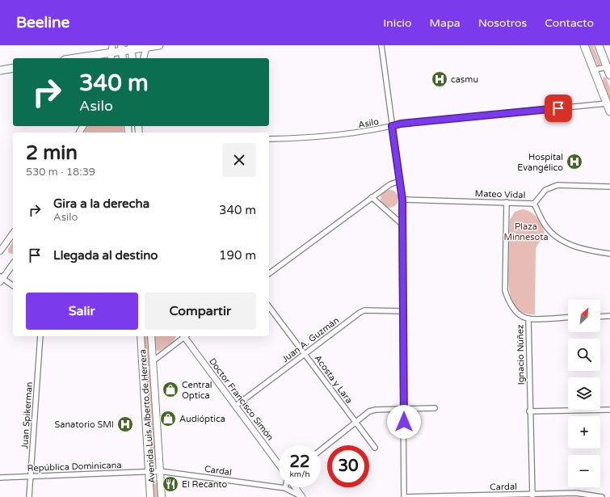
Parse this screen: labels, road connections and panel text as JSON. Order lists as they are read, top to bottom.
{
  "streets": {
    "main road": ["Avenida Luis Alberto de Herrera"],
    "street": [
      "Asilo",
      "Mateo Vidal",
      "Juan A. Guzmán",
      "Ignacio Núñez",
      "Acosta y Lara",
      "Doctor Francisco Simón",
      "Juan Spikerman",
      "República Dominicana",
      "Cardal"
    ]
  },
  "crossings": [
    ["Mateo Vidal", "Ignacio Núñez"],
    ["Juan A. Guzmán", "Acosta y Lara"],
    ["Juan A. Guzmán", "Doctor Francisco Simón"],
    ["Ignacio Núñez", "Cardal"],
    ["Juan Spikerman", "República Dominicana"],
    ["Avenida Luis Alberto de Herrera", "República Dominicana"],
    ["Avenida Luis Alberto de Herrera", "Cardal"],
    ["República Dominicana", "Cardal"]
  ],
  "parks": ["Plaza Minnesota"],
  "places": {
    "hospital": ["casmu", "Hospital Evangélico", "Sanatorio SMI"],
    "shop": ["Central Optica", "Audióptica"],
    "restaurant": ["El Recanto"]
  },
  "north": "top right",
  "page": {
    "header": "Beeline",
    "nav": [
      "Inicio",
      "Mapa",
      "Nosotros",
      "Contacto"
    ],
    "turn": ["340 m", "Asilo"],
    "heading": ["2 min", "530 m · 18:39"],
    "list": [
      {
        "name": "Gira a la derecha",
        "note": "Asilo",
        "value": "340 m"
      },
      {
        "name": "Llegada al destino",
        "value": "190 m"
      }
    ],
    "buttons": ["Salir", "Compartir"],
    "map_buttons": ["+", "−"],
    "speed": "22 km/h",
    "limit": "30"
  }
}
